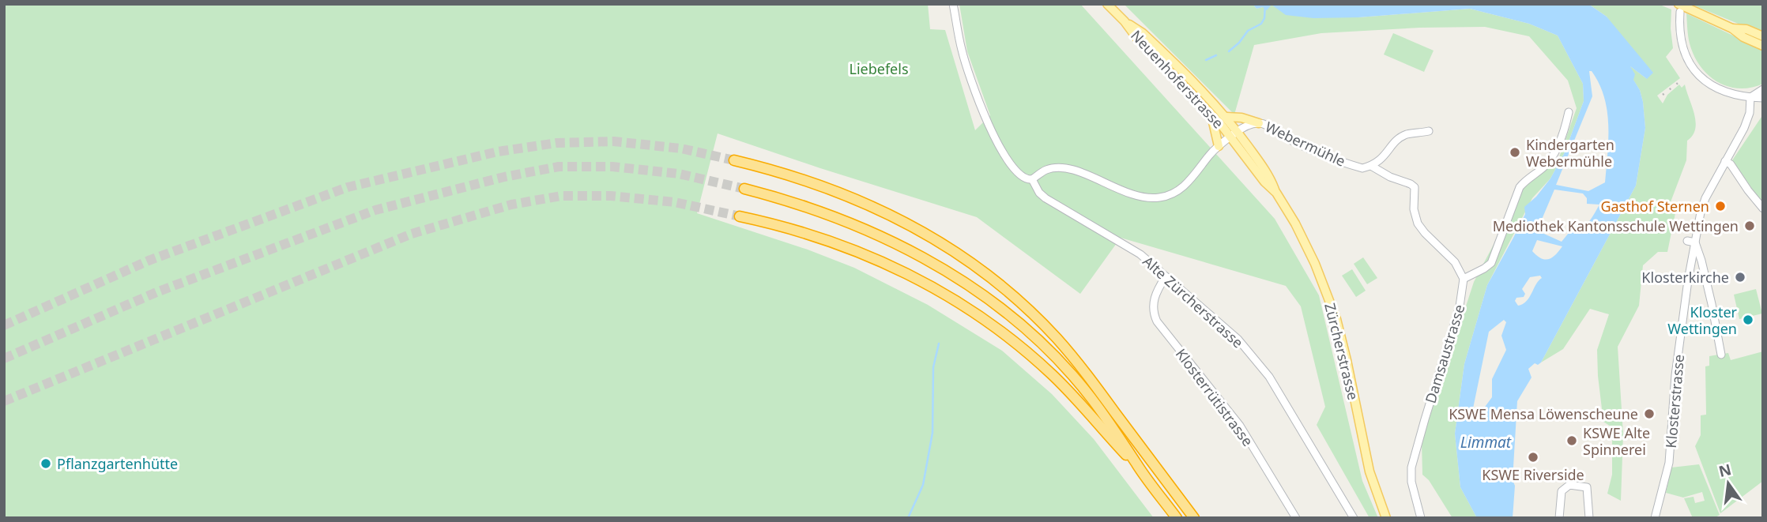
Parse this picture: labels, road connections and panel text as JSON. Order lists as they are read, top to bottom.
{
  "streets": {
    "main road": ["Neuenhoferstrasse", "Zürcherstrasse"],
    "street": [
      "Webermühle",
      "Alte Zürcherstrasse",
      "Damsaustrasse",
      "Klosterrütistrasse",
      "Klosterstrasse"
    ]
  },
  "crossings": [
    ["Neuenhoferstrasse", "Webermühle"],
    ["Neuenhoferstrasse", "Zürcherstrasse"],
    ["Webermühle", "Alte Zürcherstrasse"],
    ["Webermühle", "Zürcherstrasse"],
    ["Alte Zürcherstrasse", "Klosterrütistrasse"]
  ],
  "water": ["Limmat"],
  "parks": ["Liebefels"],
  "places": [
    "Kindergarten Webermühle",
    "Gasthof Sternen",
    "Mediothek Kantonsschule Wettingen",
    "Klosterkirche",
    "Kloster Wettingen",
    "KSWE Mensa Löwenscheune",
    "KSWE Alte Spinnerei",
    "KSWE Riverside",
    "Pflanzgartenhütte"
  ],
  "north": "top"
}
